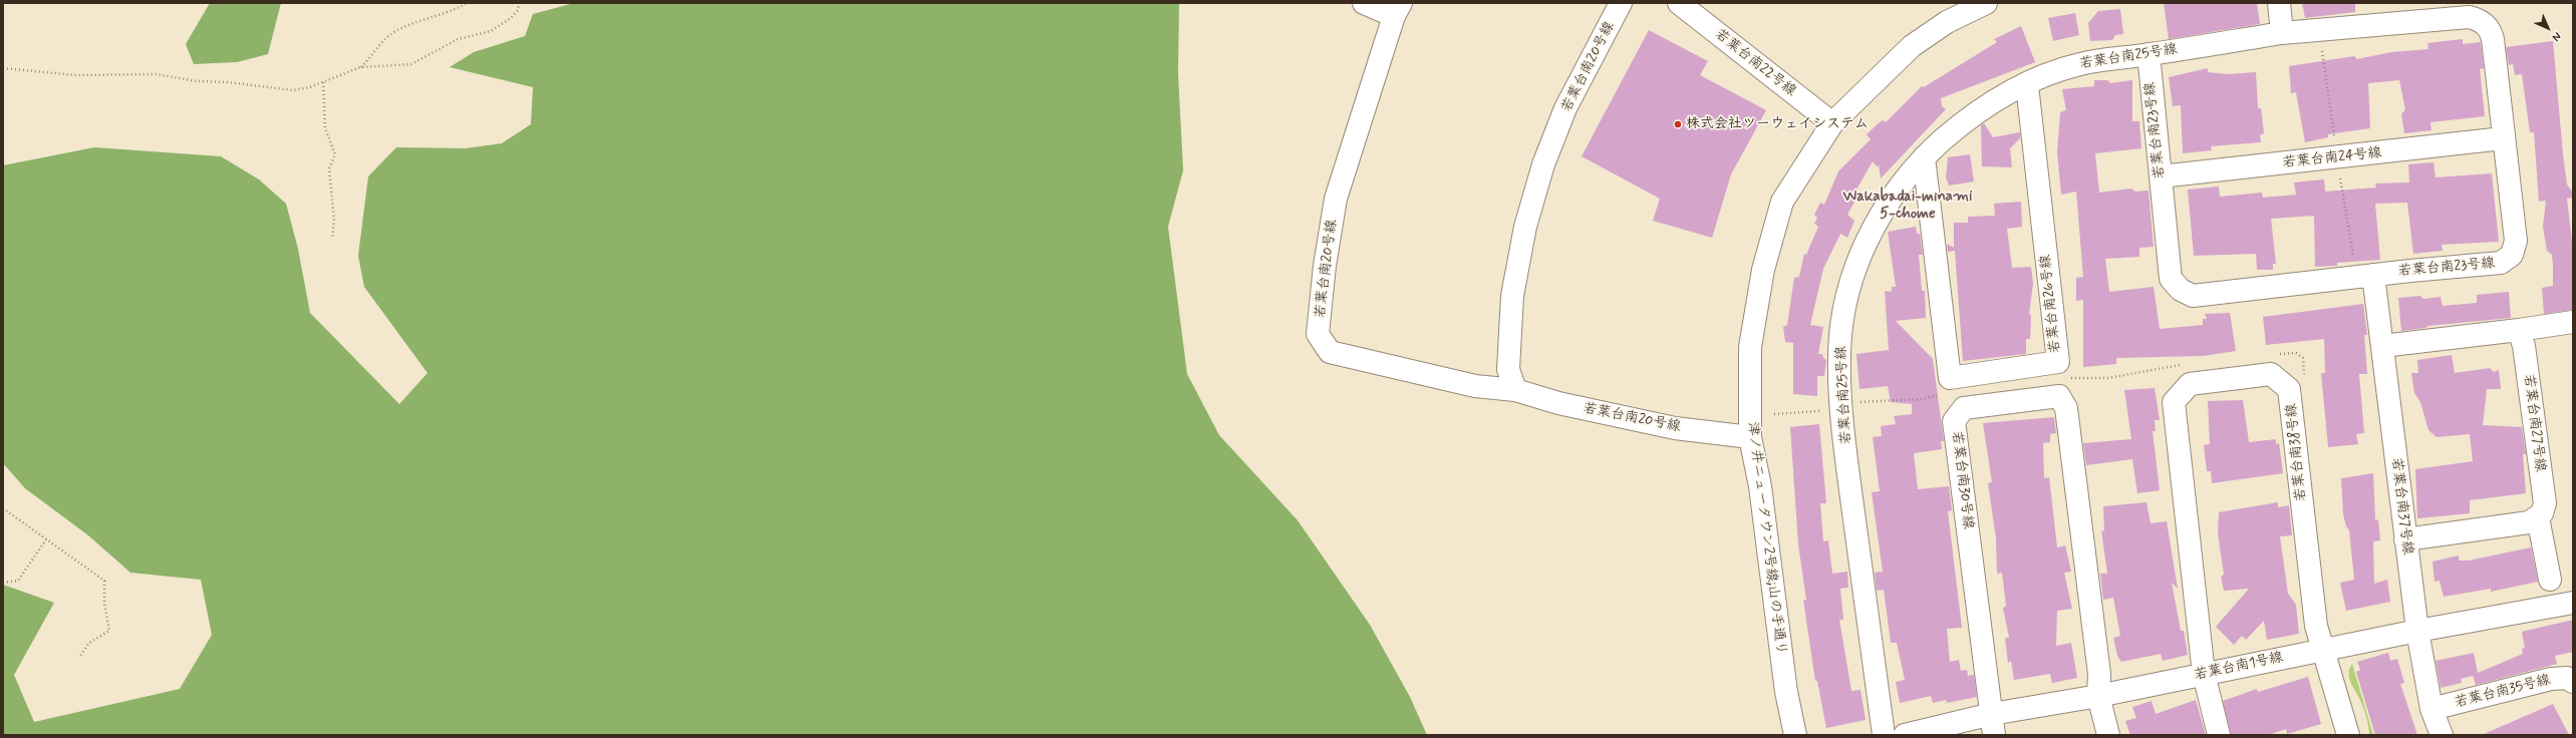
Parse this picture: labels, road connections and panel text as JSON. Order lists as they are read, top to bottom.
{
  "streets": {
    "street": [
      "若葉台南25号線",
      "若葉台南22号線",
      "若葉台南20号線",
      "若葉台南23号線",
      "若葉台南24号線",
      "若葉台南26号線",
      "若葉台南27号線",
      "若葉台南38号線",
      "若葉台南30号線",
      "若葉台南37号線",
      "津ノ井ニュータウン2号線;山の手通り",
      "若葉台南1号線",
      "若葉台南35号線"
    ]
  },
  "crossings": [
    ["若葉台南25号線", "若葉台南23号線"],
    ["若葉台南25号線", "若葉台南26号線"],
    ["若葉台南22号線", "津ノ井ニュータウン2号線;山の手通り"],
    ["若葉台南20号線", "津ノ井ニュータウン2号線;山の手通り"],
    ["若葉台南23号線", "若葉台南24号線"],
    ["若葉台南23号線", "若葉台南37号線"],
    ["若葉台南38号線", "若葉台南1号線"],
    ["若葉台南30号線", "若葉台南1号線"],
    ["若葉台南37号線", "若葉台南1号線"],
    ["若葉台南37号線", "若葉台南35号線"]
  ],
  "districts": ["Wakabadai-minami 5-chome"],
  "places": ["株式会社ツーウェイシステム"],
  "north": "bottom right"
}
